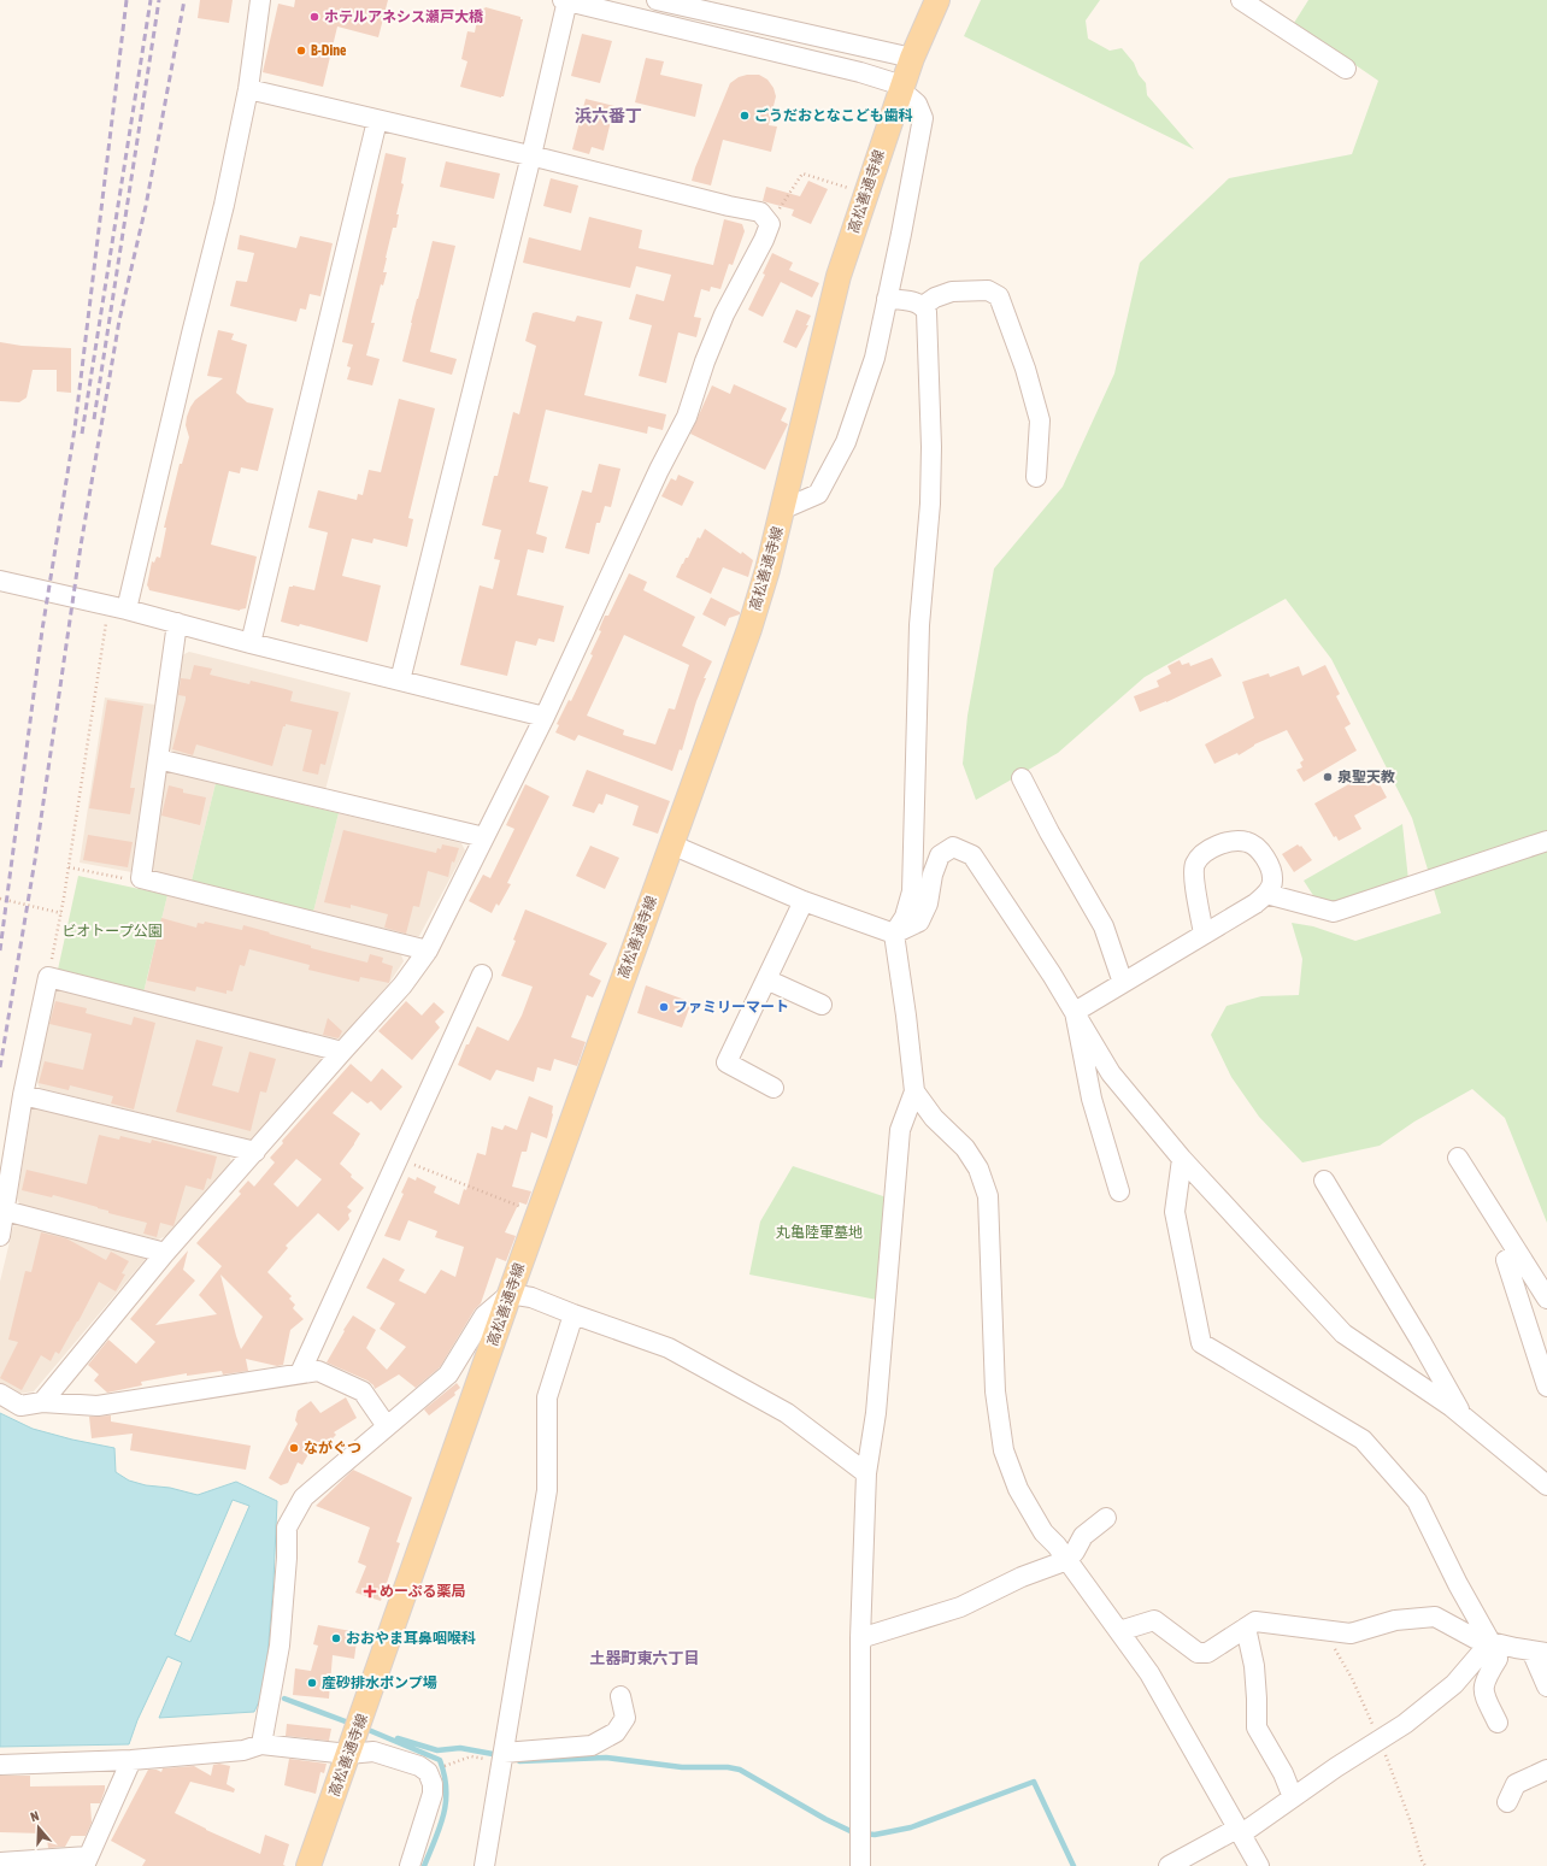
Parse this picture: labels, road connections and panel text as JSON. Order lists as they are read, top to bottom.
{
  "streets": {
    "main road": ["高松善通寺線"]
  },
  "districts": ["浜六番丁", "土器町東六丁目"],
  "parks": ["ビオトープ公園", "丸亀陸軍墓地"],
  "places": {
    "other": [
      "ホテルアネシス瀬戸大橋",
      "B-Dine",
      "ごうだおとなこども歯科",
      "泉聖天教",
      "ファミリーマート",
      "ながぐつ",
      "おおやま耳鼻咽喉科",
      "産砂排水ポンプ場"
    ],
    "health": ["めーぷる薬局"]
  },
  "north": "top"
}
